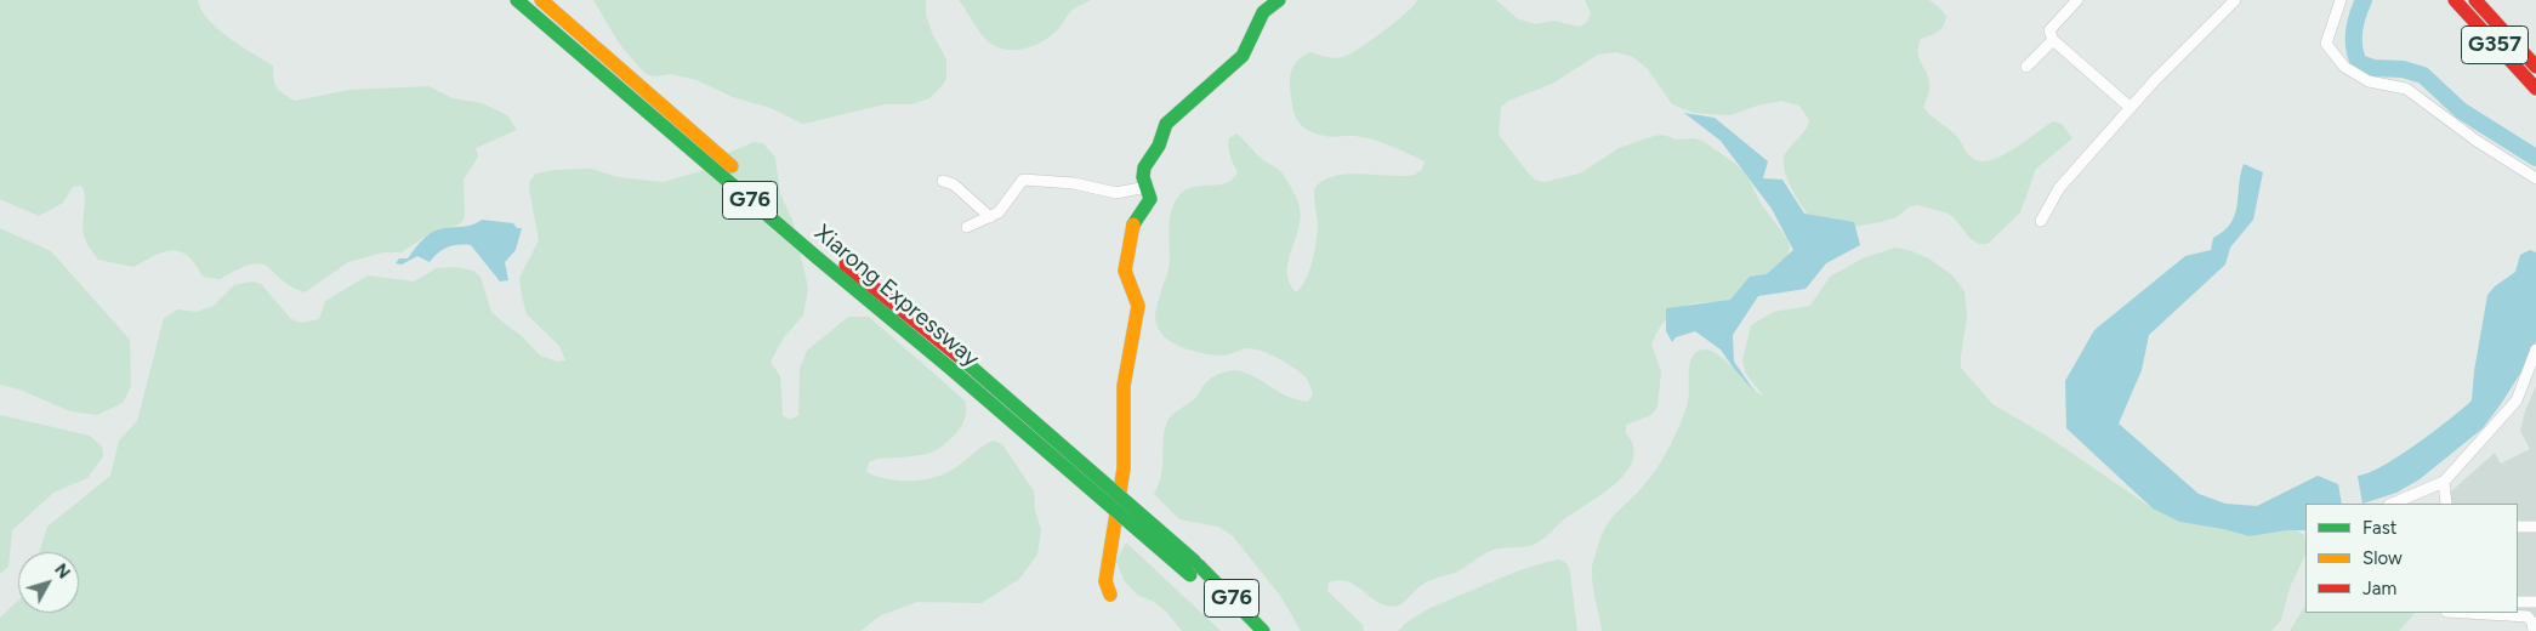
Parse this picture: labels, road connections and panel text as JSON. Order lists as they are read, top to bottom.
{
  "streets": {
    "main road": ["G357", "G76", "Xiarong Expressway"]
  },
  "legend": ["Fast", "Slow", "Jam"],
  "north": "top right"
}
